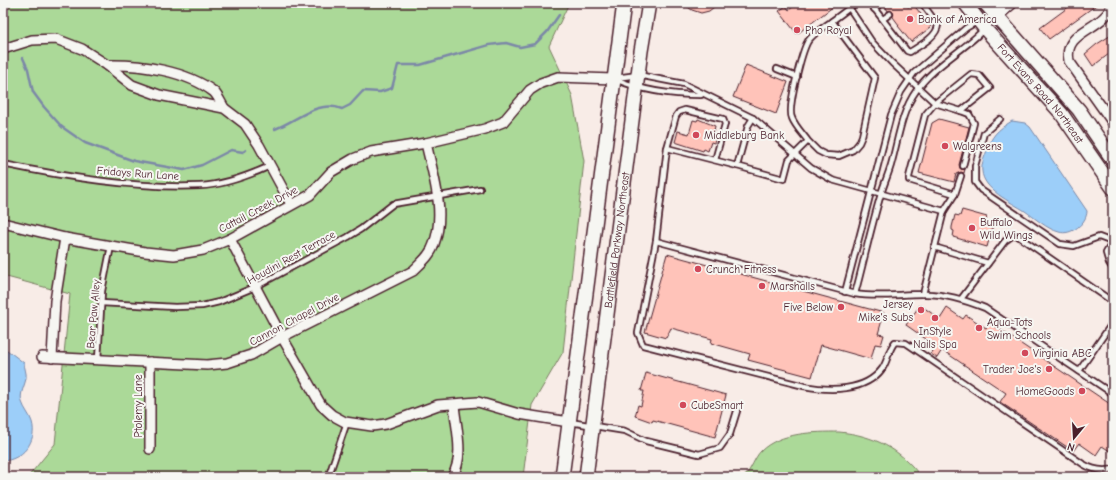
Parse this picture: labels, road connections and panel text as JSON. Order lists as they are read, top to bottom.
{
  "streets": {
    "main road": ["Fort Evans Road Northeast", "Battlefield Parkway Northeast"],
    "street": ["Cattail Creek Drive", "Cannon Chapel Drive", "Ptolemy Lane"],
    "lane": ["Fridays Run Lane", "Houdini Rest Terrace", "Bear Paw Alley"]
  },
  "crossings": [
    ["Cattail Creek Drive", "Bear Paw Alley"],
    ["Cattail Creek Drive", "Cannon Chapel Drive"],
    ["Houdini Rest Terrace", "Bear Paw Alley"],
    ["Houdini Rest Terrace", "Cannon Chapel Drive"],
    ["Bear Paw Alley", "Cannon Chapel Drive"],
    ["Cannon Chapel Drive", "Ptolemy Lane"]
  ],
  "places": [
    "Bank of America",
    "Pho Royal",
    "Middleburg Bank",
    "Walgreens",
    "Buffalo Wild Wings",
    "Crunch Fitness",
    "Marshalls",
    "Five Below",
    "Jersey Mike's Subs",
    "InStyle Nails Spa",
    "Aqua-Tots Swim Schools",
    "Virginia ABC",
    "Trader Joe's",
    "HomeGoods",
    "CubeSmart"
  ],
  "north": "bottom"
}
